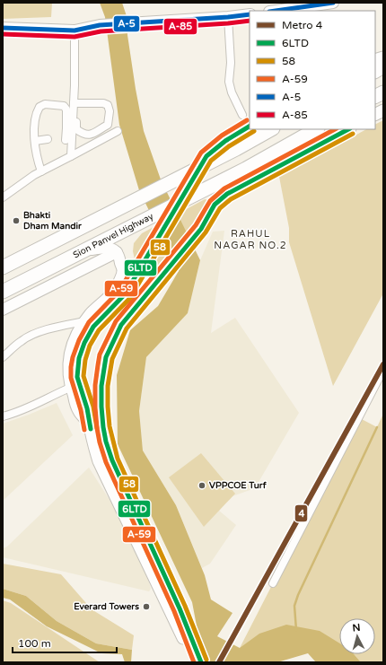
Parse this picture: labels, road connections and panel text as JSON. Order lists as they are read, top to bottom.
{
  "streets": {
    "highway": ["Sion Panvel Highway"]
  },
  "districts": ["RAHUL NAGAR NO.2"],
  "places": ["Bhakti Dham Mandir", "VPPCOE Turf", "Everard Towers"],
  "lines": [
    "transit line A-5",
    "transit line A-85",
    "transit line A-59",
    "transit line 6LTD",
    "transit line 58",
    "metro line 4"
  ],
  "legend": [
    "Metro 4",
    "6LTD",
    "58",
    "A-59",
    "A-5",
    "A-85"
  ],
  "scale_bar": "100 m",
  "north": "top"
}
